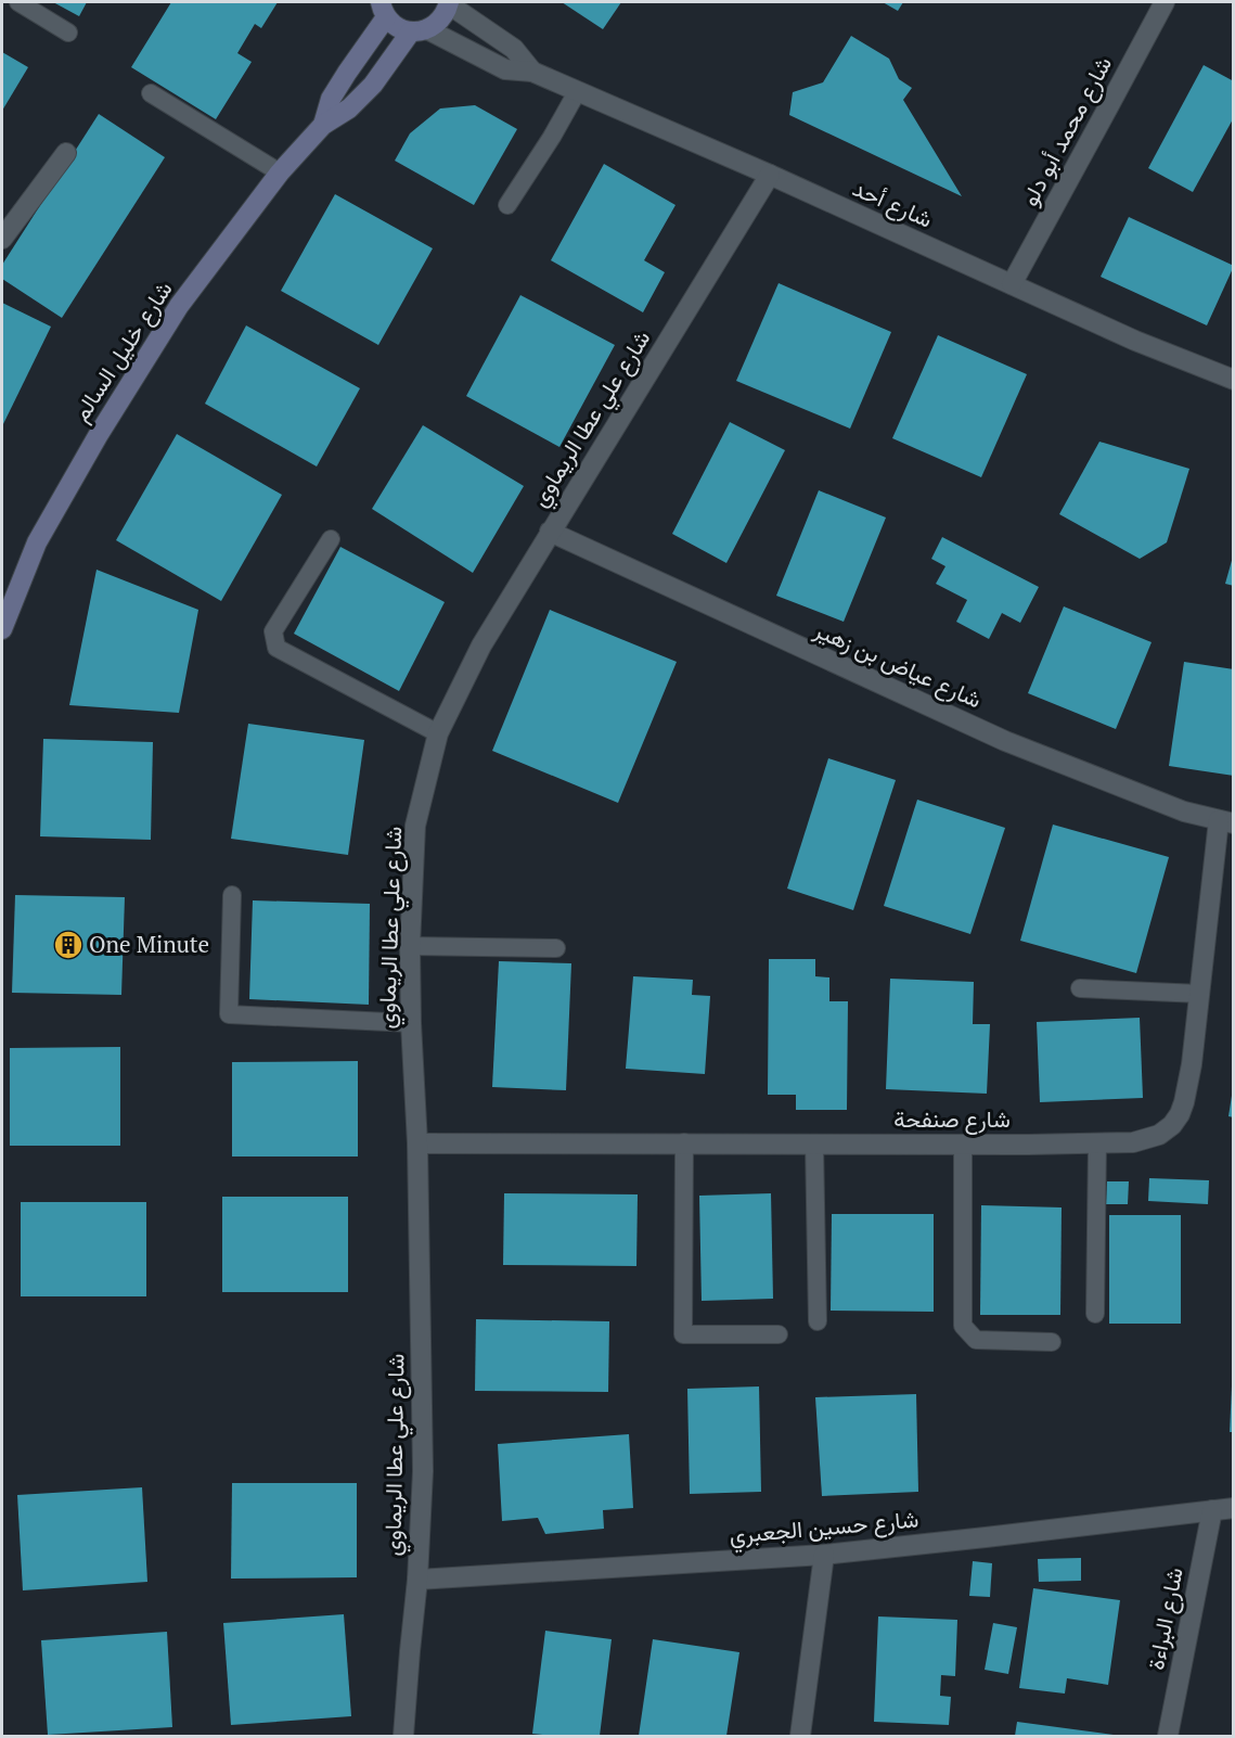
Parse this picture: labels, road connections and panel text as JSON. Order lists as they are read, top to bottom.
{
  "streets": {
    "street": [
      "شارع محمد أبو دلو",
      "شارع أحد",
      "شارع خليل السالم",
      "شارع علي عطا الريماوي",
      "شارع عياض بن زهير",
      "شارع صنفحة",
      "شارع حسين الجعبري",
      "شارع البراءة"
    ]
  },
  "crossings": [
    ["شارع محمد أبو دلو", "شارع أحد"],
    ["شارع أحد", "شارع خليل السالم"],
    ["شارع أحد", "شارع علي عطا الريماوي"],
    ["شارع علي عطا الريماوي", "شارع عياض بن زهير"],
    ["شارع علي عطا الريماوي", "شارع صنفحة"],
    ["شارع علي عطا الريماوي", "شارع حسين الجعبري"],
    ["شارع عياض بن زهير", "شارع صنفحة"],
    ["شارع حسين الجعبري", "شارع البراءة"]
  ],
  "places": {
    "building": ["One Minute"]
  }
}
